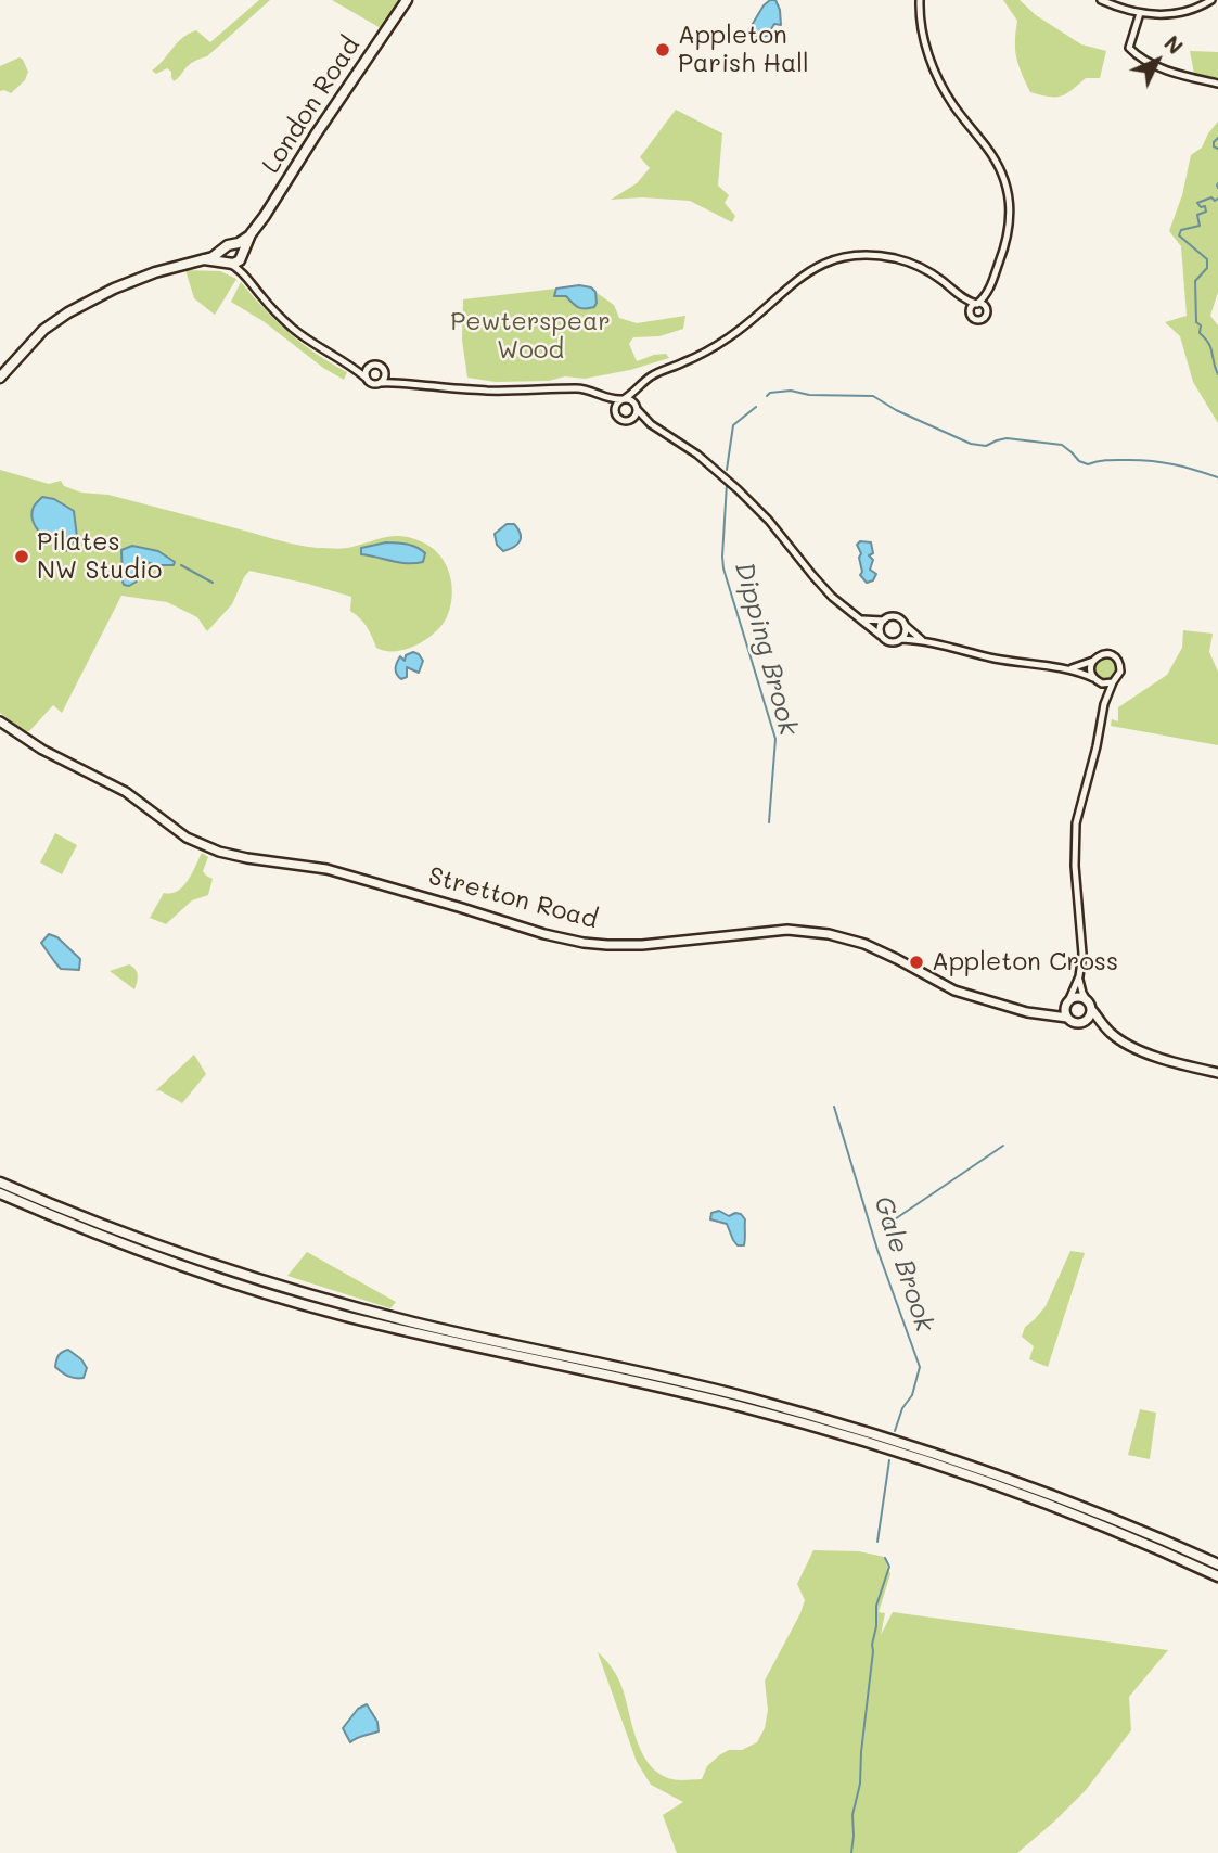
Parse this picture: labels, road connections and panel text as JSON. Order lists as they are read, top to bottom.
{
  "streets": {
    "highway": ["London Road"],
    "main road": ["Stretton Road"]
  },
  "water": ["Dipping Brook", "Gale Brook"],
  "parks": ["Pewterspear Wood"],
  "places": ["Appleton Parish Hall", "Pilates NW Studio", "Appleton Cross"],
  "north": "top right"
}
